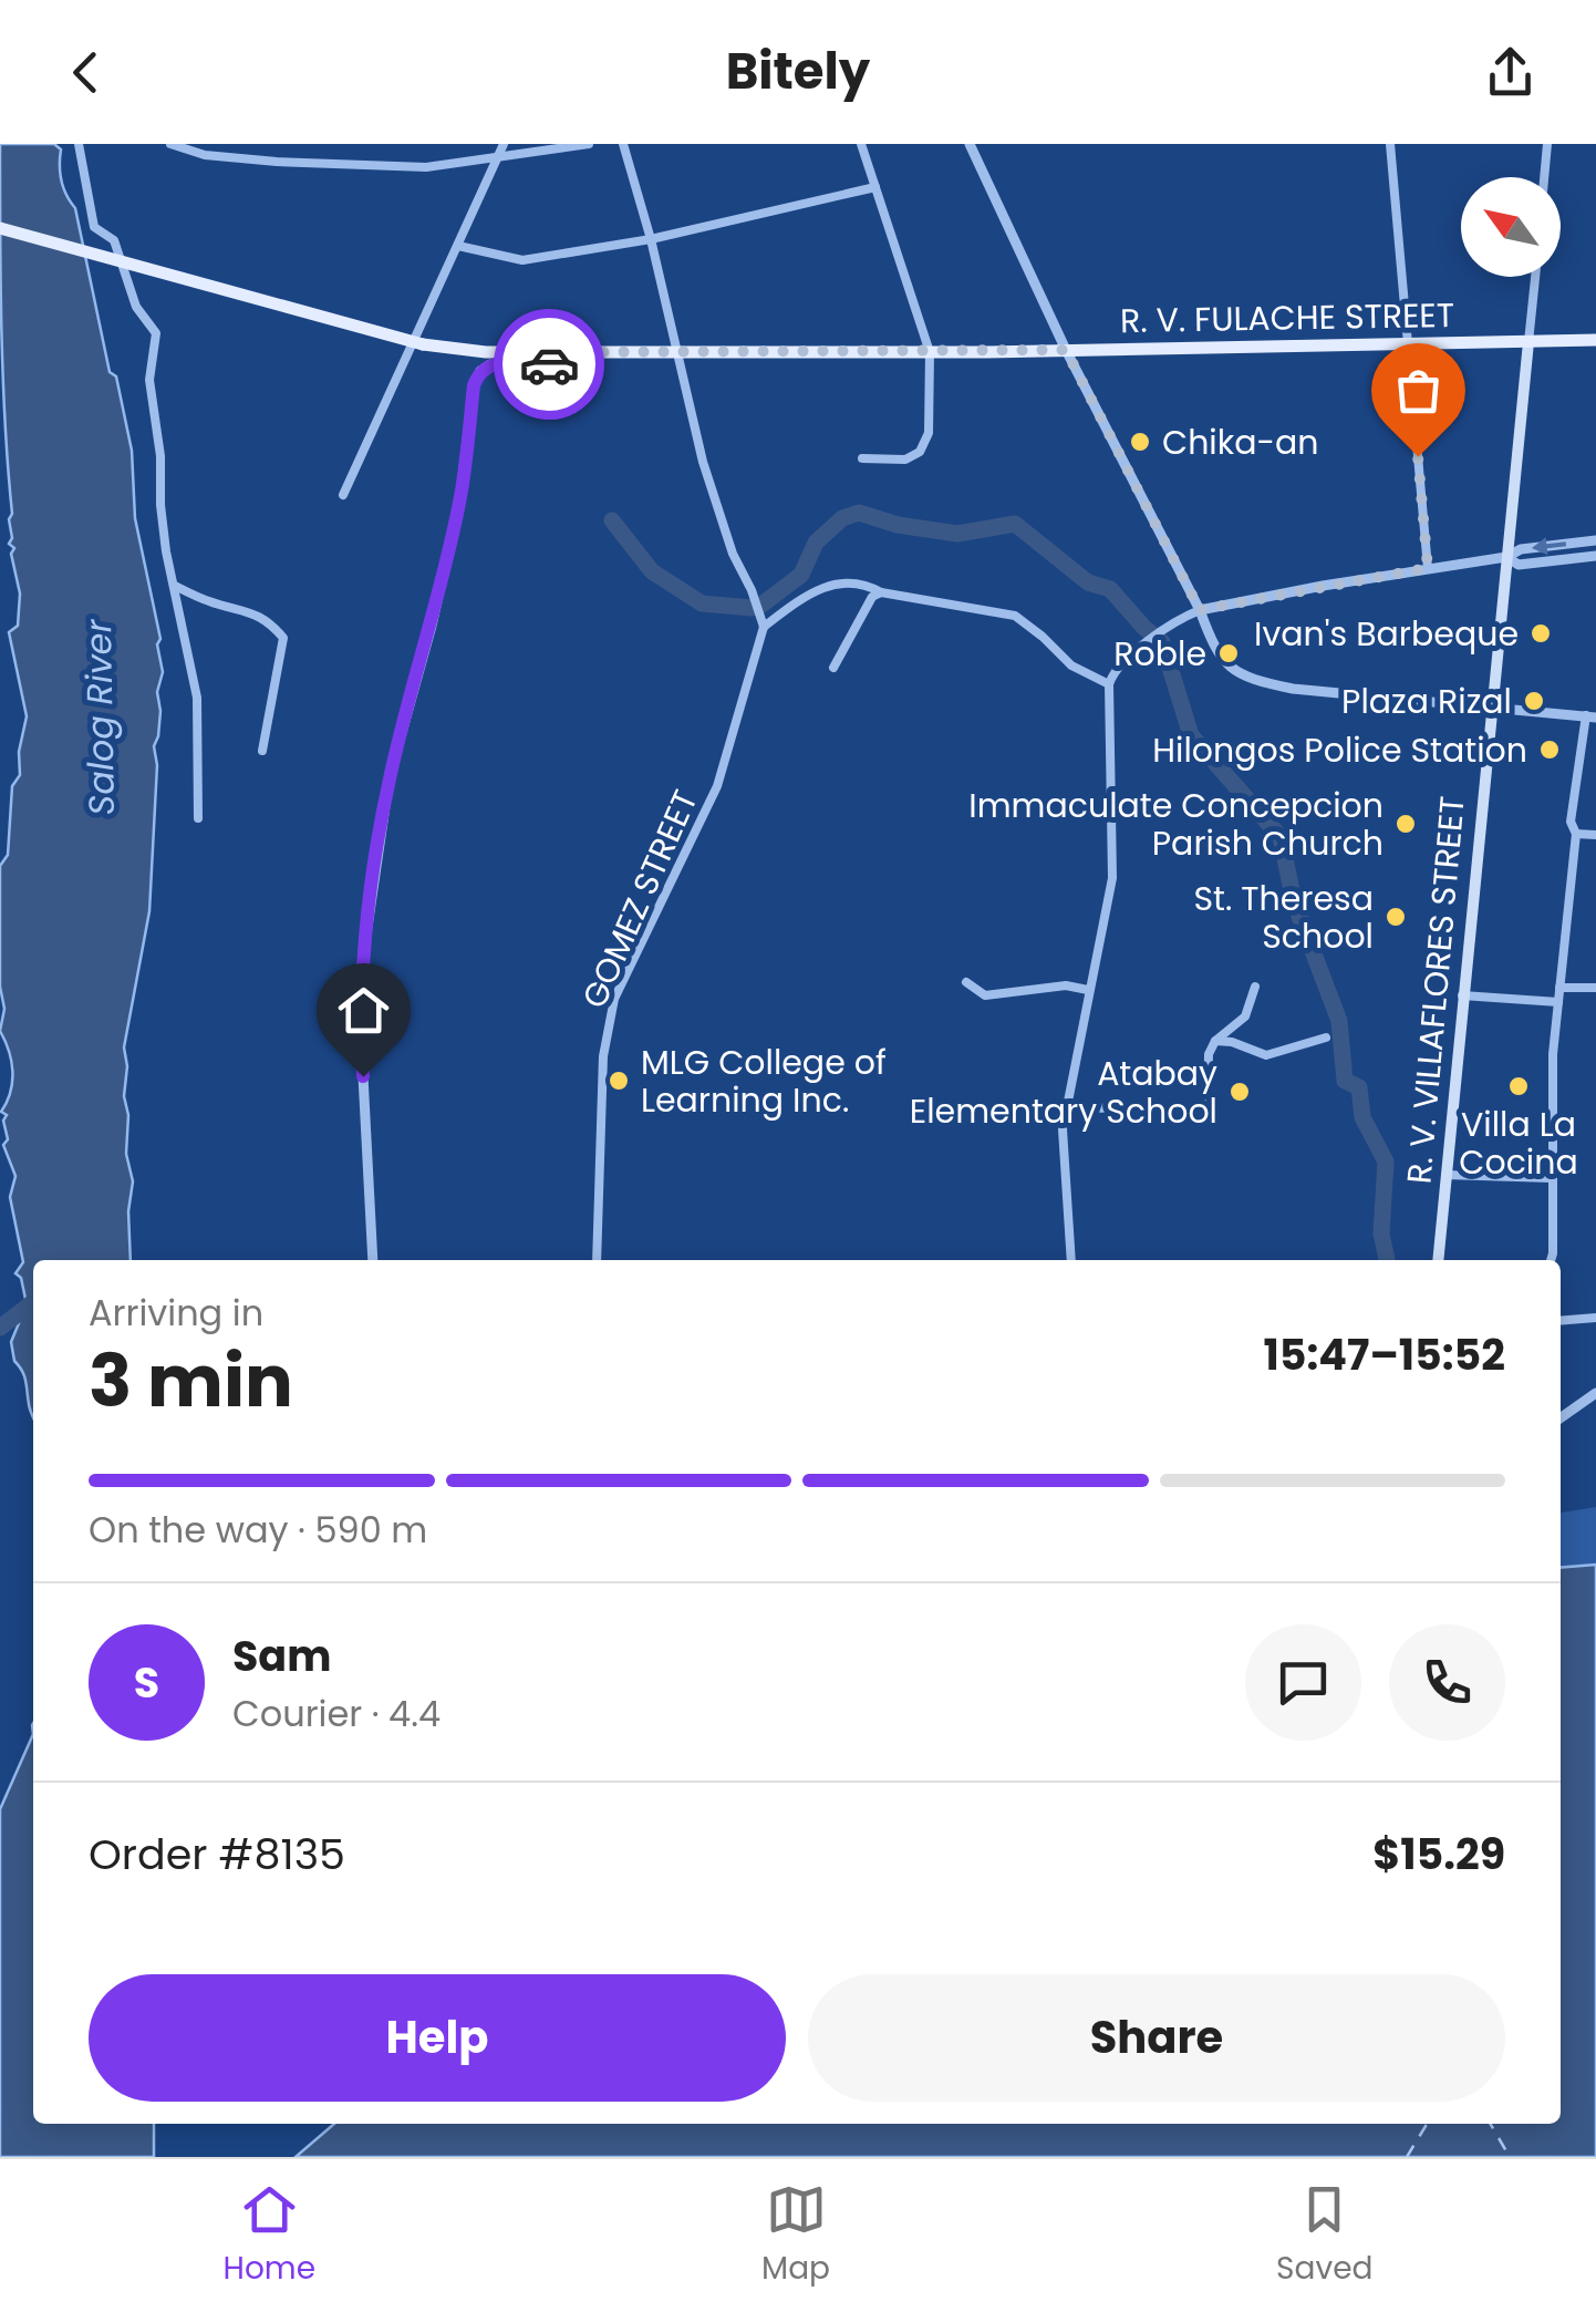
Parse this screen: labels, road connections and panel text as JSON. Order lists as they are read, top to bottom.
{
  "streets": {
    "main road": ["R. V. FULACHE STREET", "R. V. VILLAFLORES STREET"],
    "street": ["GOMEZ STREET"]
  },
  "crossings": [
    ["R. V. FULACHE STREET", "R. V. VILLAFLORES STREET"]
  ],
  "water": ["Salog River"],
  "places": [
    "Chika-an",
    "Ivan's Barbeque",
    "Roble",
    "Plaza Rizal",
    "Hilongos Police Station",
    "Immaculate Concepcion Parish Church",
    "St. Theresa School",
    "MLG College of Learning Inc.",
    "Villa La Cocina",
    "Atabay Elementary School"
  ],
  "north": "top left",
  "page": {
    "header": "Bitely",
    "heading": ["3 min", "Arriving in", "15:47–15:52"],
    "panel": [
      "Sam",
      "Courier · 4.4",
      "Order #8135",
      "$15.29"
    ],
    "bar": "On the way · 590 m",
    "round": "S",
    "buttons": ["Help", "Share"],
    "tabs": ["Home", "Map", "Saved"]
  }
}
